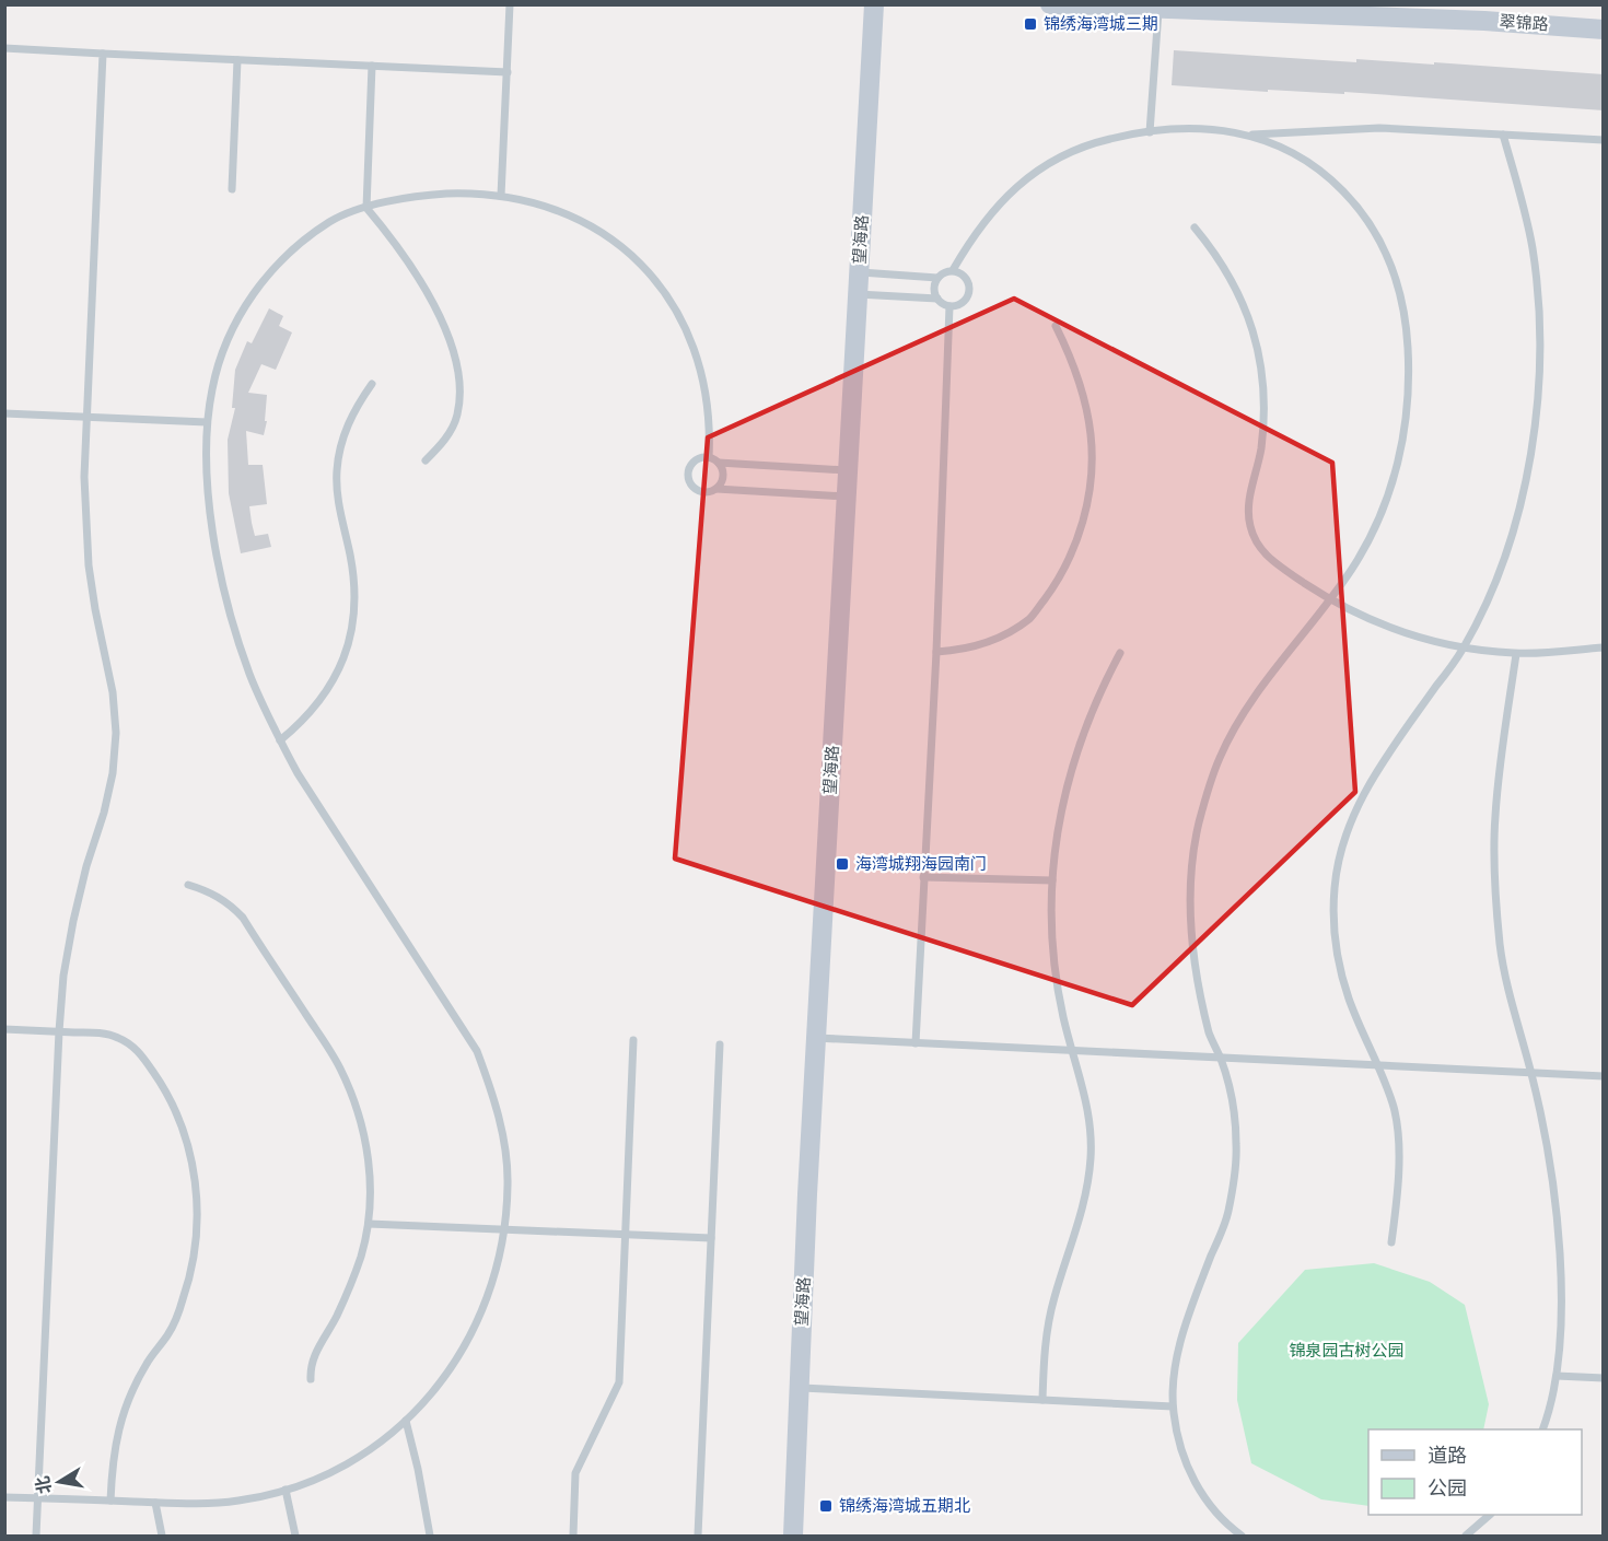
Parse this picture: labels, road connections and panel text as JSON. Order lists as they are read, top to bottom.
{
  "streets": {
    "street": ["翠锦路", "望海路"]
  },
  "parks": ["锦泉园古树公园"],
  "places": {
    "transit": ["锦绣海湾城三期", "海湾城翔海园南门", "锦绣海湾城五期北"]
  },
  "legend": ["道路", "公园"],
  "north": "left"
}
